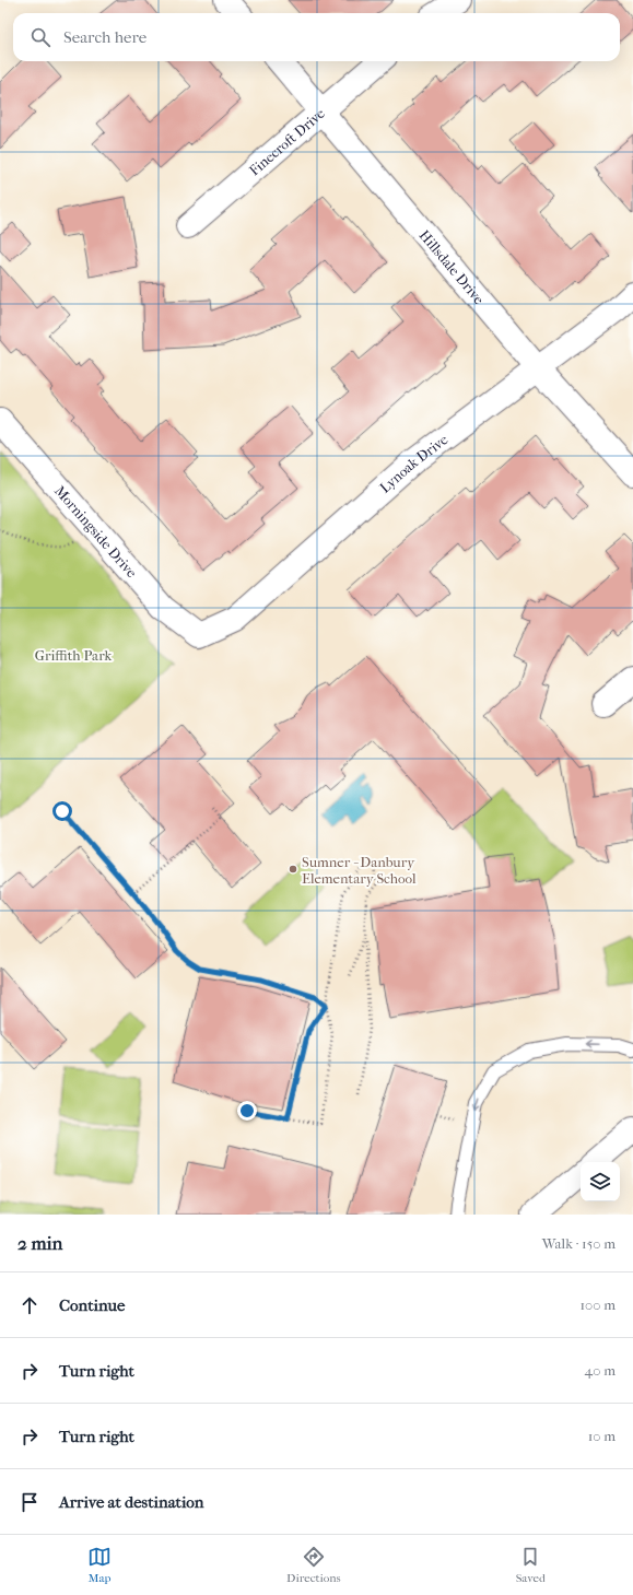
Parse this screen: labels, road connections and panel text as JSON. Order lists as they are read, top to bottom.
{
  "streets": {
    "street": [
      "Finecroft Drive",
      "Hillsdale Drive",
      "Lynoak Drive",
      "Morningside Drive"
    ]
  },
  "crossings": [
    ["Finecroft Drive", "Hillsdale Drive"],
    ["Hillsdale Drive", "Lynoak Drive"],
    ["Lynoak Drive", "Morningside Drive"]
  ],
  "parks": ["Griffith Park"],
  "places": ["Sumner - Danbury Elementary School"],
  "page": {
    "search": "Search here",
    "heading": ["2 min", "Walk · 150 m"],
    "list": [
      ["Continue", "100 m"],
      ["Turn right", "40 m"],
      ["Turn right", "10 m"],
      "Arrive at destination"
    ],
    "nav": ["Map", "Directions", "Saved"]
  }
}
